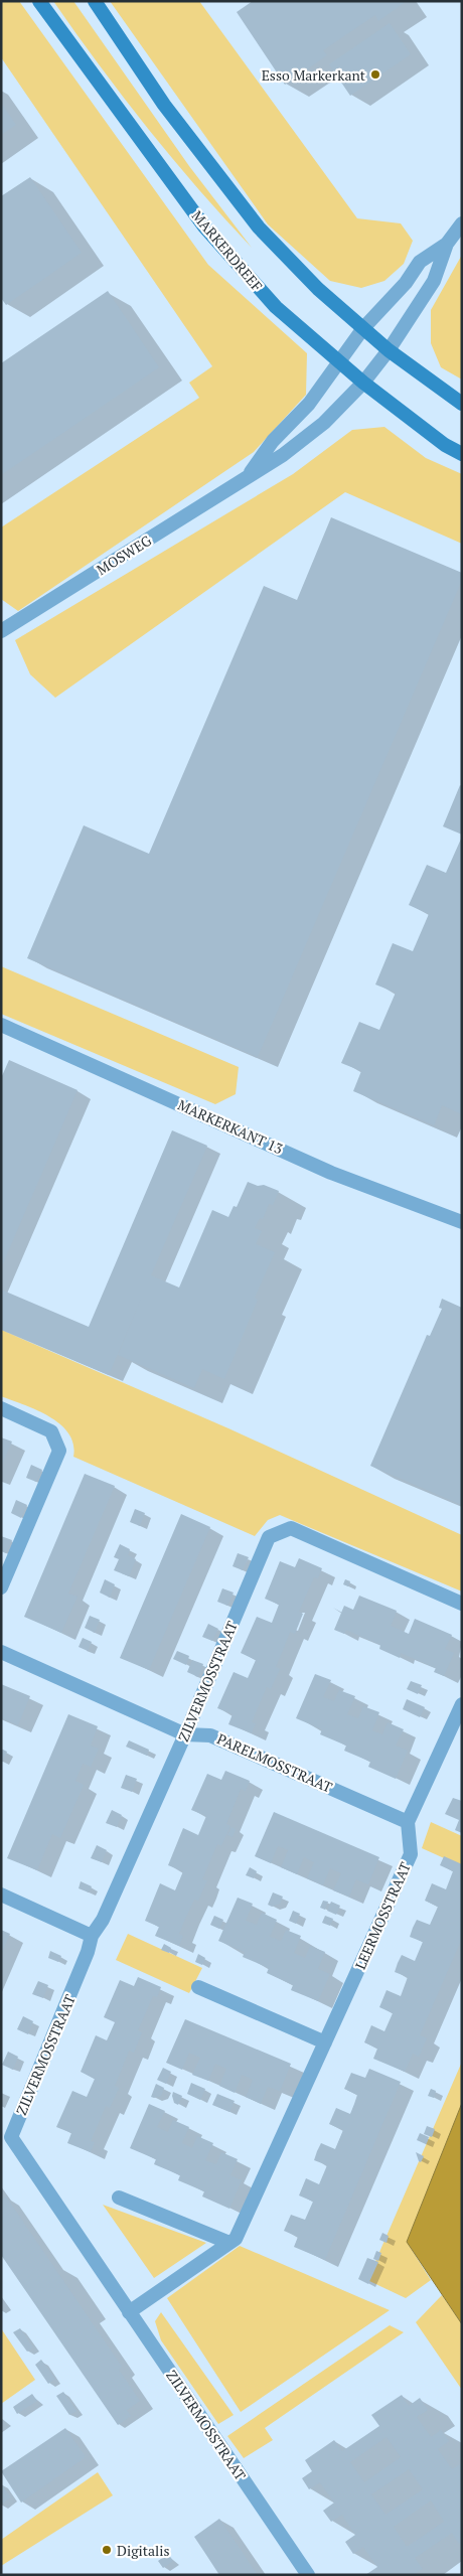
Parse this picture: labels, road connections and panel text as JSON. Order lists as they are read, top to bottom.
{
  "streets": {
    "main road": ["MARKERDREEF"],
    "street": [
      "MOSWEG",
      "MARKERKANT 13",
      "ZILVERMOSSTRAAT",
      "PARELMOSSTRAAT",
      "LEERMOSSTRAAT"
    ]
  },
  "crossings": [
    ["MARKERDREEF", "MOSWEG"],
    ["ZILVERMOSSTRAAT", "PARELMOSSTRAAT"],
    ["ZILVERMOSSTRAAT", "LEERMOSSTRAAT"],
    ["PARELMOSSTRAAT", "LEERMOSSTRAAT"]
  ],
  "places": ["Esso Markerkant", "Digitalis"]
}
